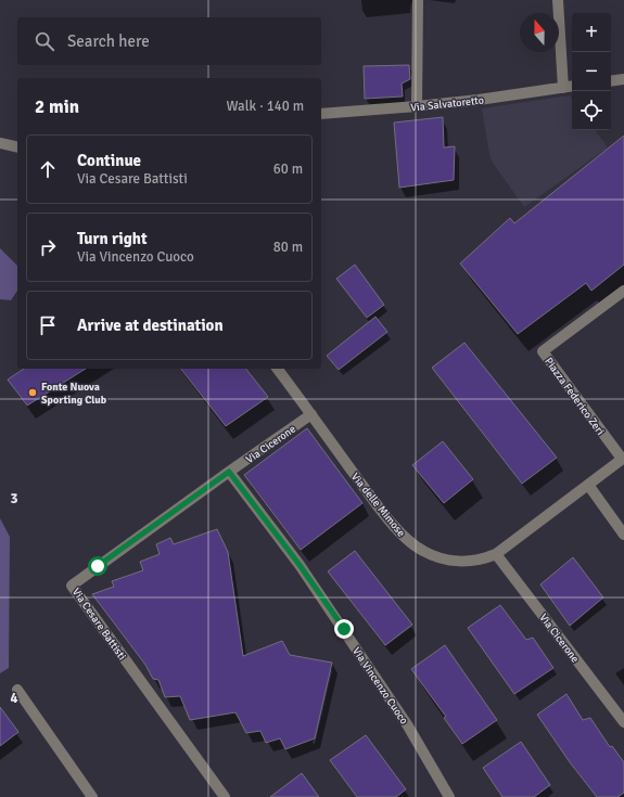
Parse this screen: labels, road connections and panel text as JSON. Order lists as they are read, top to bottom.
{
  "streets": {
    "street": [
      "Via Salvatoretto",
      "Piazza Federico Zeri",
      "Via Cicerone",
      "Via delle Mimose",
      "Via Cesare Battisti",
      "Via Vincenzo Cuoco"
    ]
  },
  "crossings": [
    ["Piazza Federico Zeri", "Via delle Mimose"],
    ["Via Cicerone", "Via delle Mimose"],
    ["Via Cicerone", "Via Cesare Battisti"],
    ["Via Cicerone", "Via Vincenzo Cuoco"],
    ["Via Cesare Battisti", "Via Vincenzo Cuoco"]
  ],
  "places": ["Fonte Nuova Sporting Club"],
  "north": "top",
  "page": {
    "map_buttons": ["+", "−"],
    "search": "Search here",
    "heading": ["2 min", "Walk · 140 m"],
    "list": [
      ["Continue", "Via Cesare Battisti", "60 m"],
      ["Turn right", "Via Vincenzo Cuoco", "80 m"],
      "Arrive at destination"
    ]
  },
  "grid": {
    "rows": ["3", "4"]
  }
}
